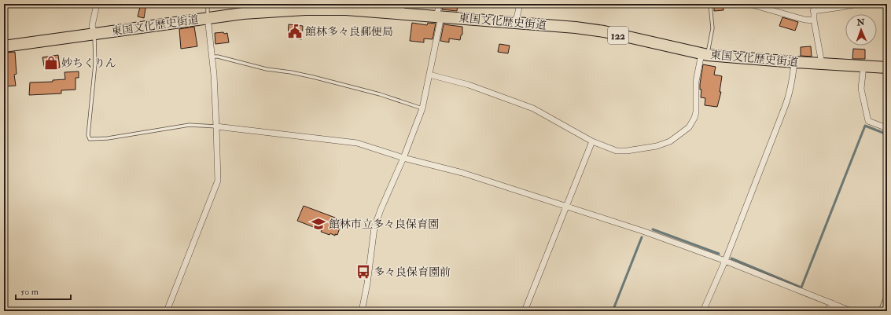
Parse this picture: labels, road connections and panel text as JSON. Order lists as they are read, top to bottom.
{
  "streets": {
    "highway": ["東国文化歴史街道", "122"]
  },
  "places": {
    "public building": ["館林多々良郵便局"],
    "shop": ["妙ちくりん"],
    "school or university": ["館林市立多々良保育園"],
    "bus stop": ["多々良保育園前"]
  },
  "scale_bar": "50 m",
  "north": "top"
}
